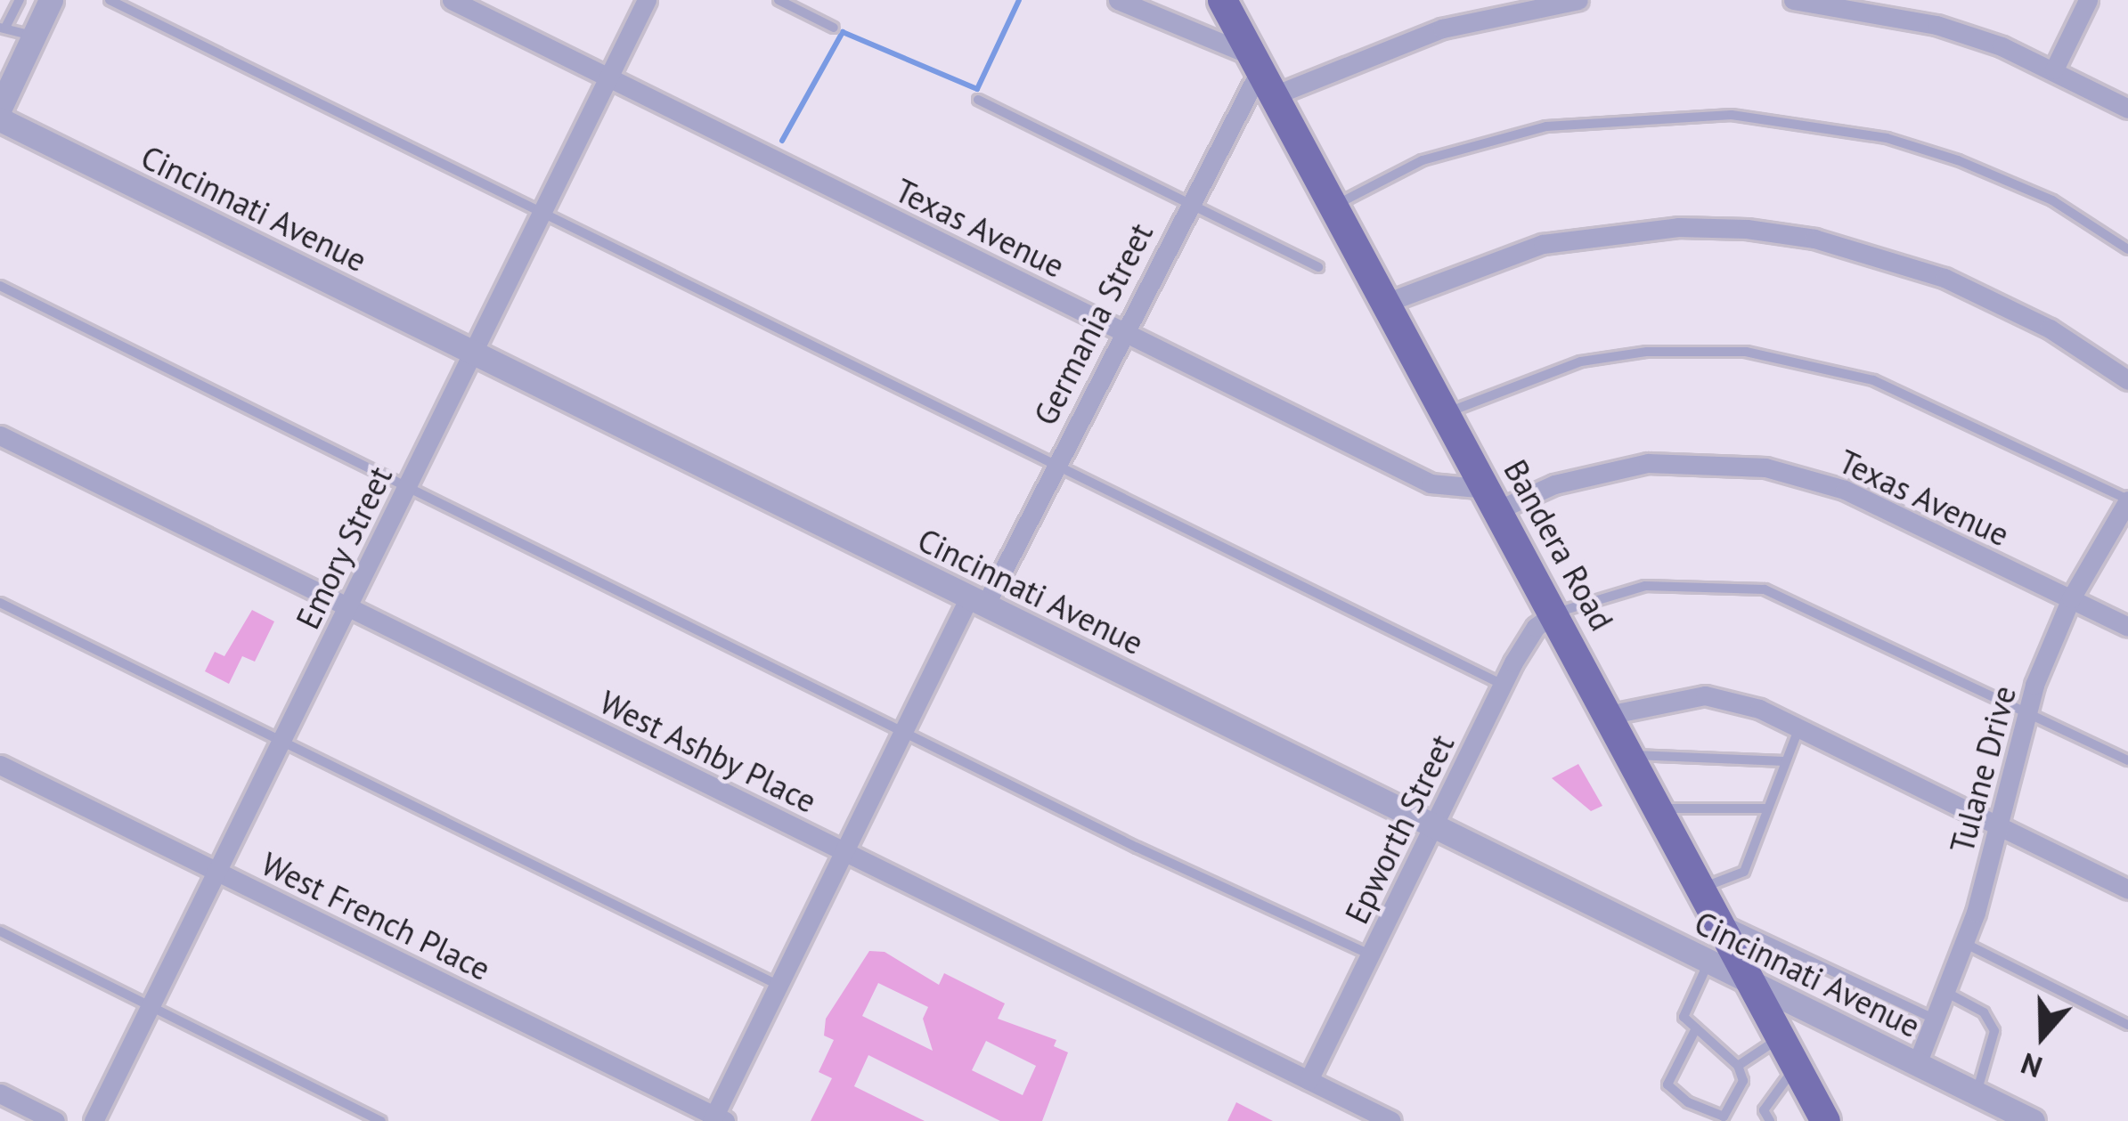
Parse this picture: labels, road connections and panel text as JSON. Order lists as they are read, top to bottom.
{
  "streets": {
    "main road": ["Bandera Road"],
    "street": [
      "Cincinnati Avenue",
      "Texas Avenue",
      "Germania Street",
      "Emory Street",
      "West Ashby Place",
      "Tulane Drive",
      "Epworth Street",
      "West French Place"
    ]
  },
  "crossings": [
    ["Cincinnati Avenue", "Germania Street"],
    ["Cincinnati Avenue", "Bandera Road"],
    ["Cincinnati Avenue", "Emory Street"],
    ["Cincinnati Avenue", "Tulane Drive"],
    ["Cincinnati Avenue", "Epworth Street"],
    ["Texas Avenue", "Germania Street"],
    ["Texas Avenue", "Bandera Road"],
    ["Texas Avenue", "Emory Street"],
    ["Texas Avenue", "Tulane Drive"],
    ["Germania Street", "Bandera Road"],
    ["Germania Street", "West Ashby Place"],
    ["Germania Street", "West French Place"],
    ["Bandera Road", "Epworth Street"],
    ["Emory Street", "West Ashby Place"],
    ["Emory Street", "West French Place"],
    ["West Ashby Place", "Epworth Street"]
  ],
  "north": "bottom"
}
